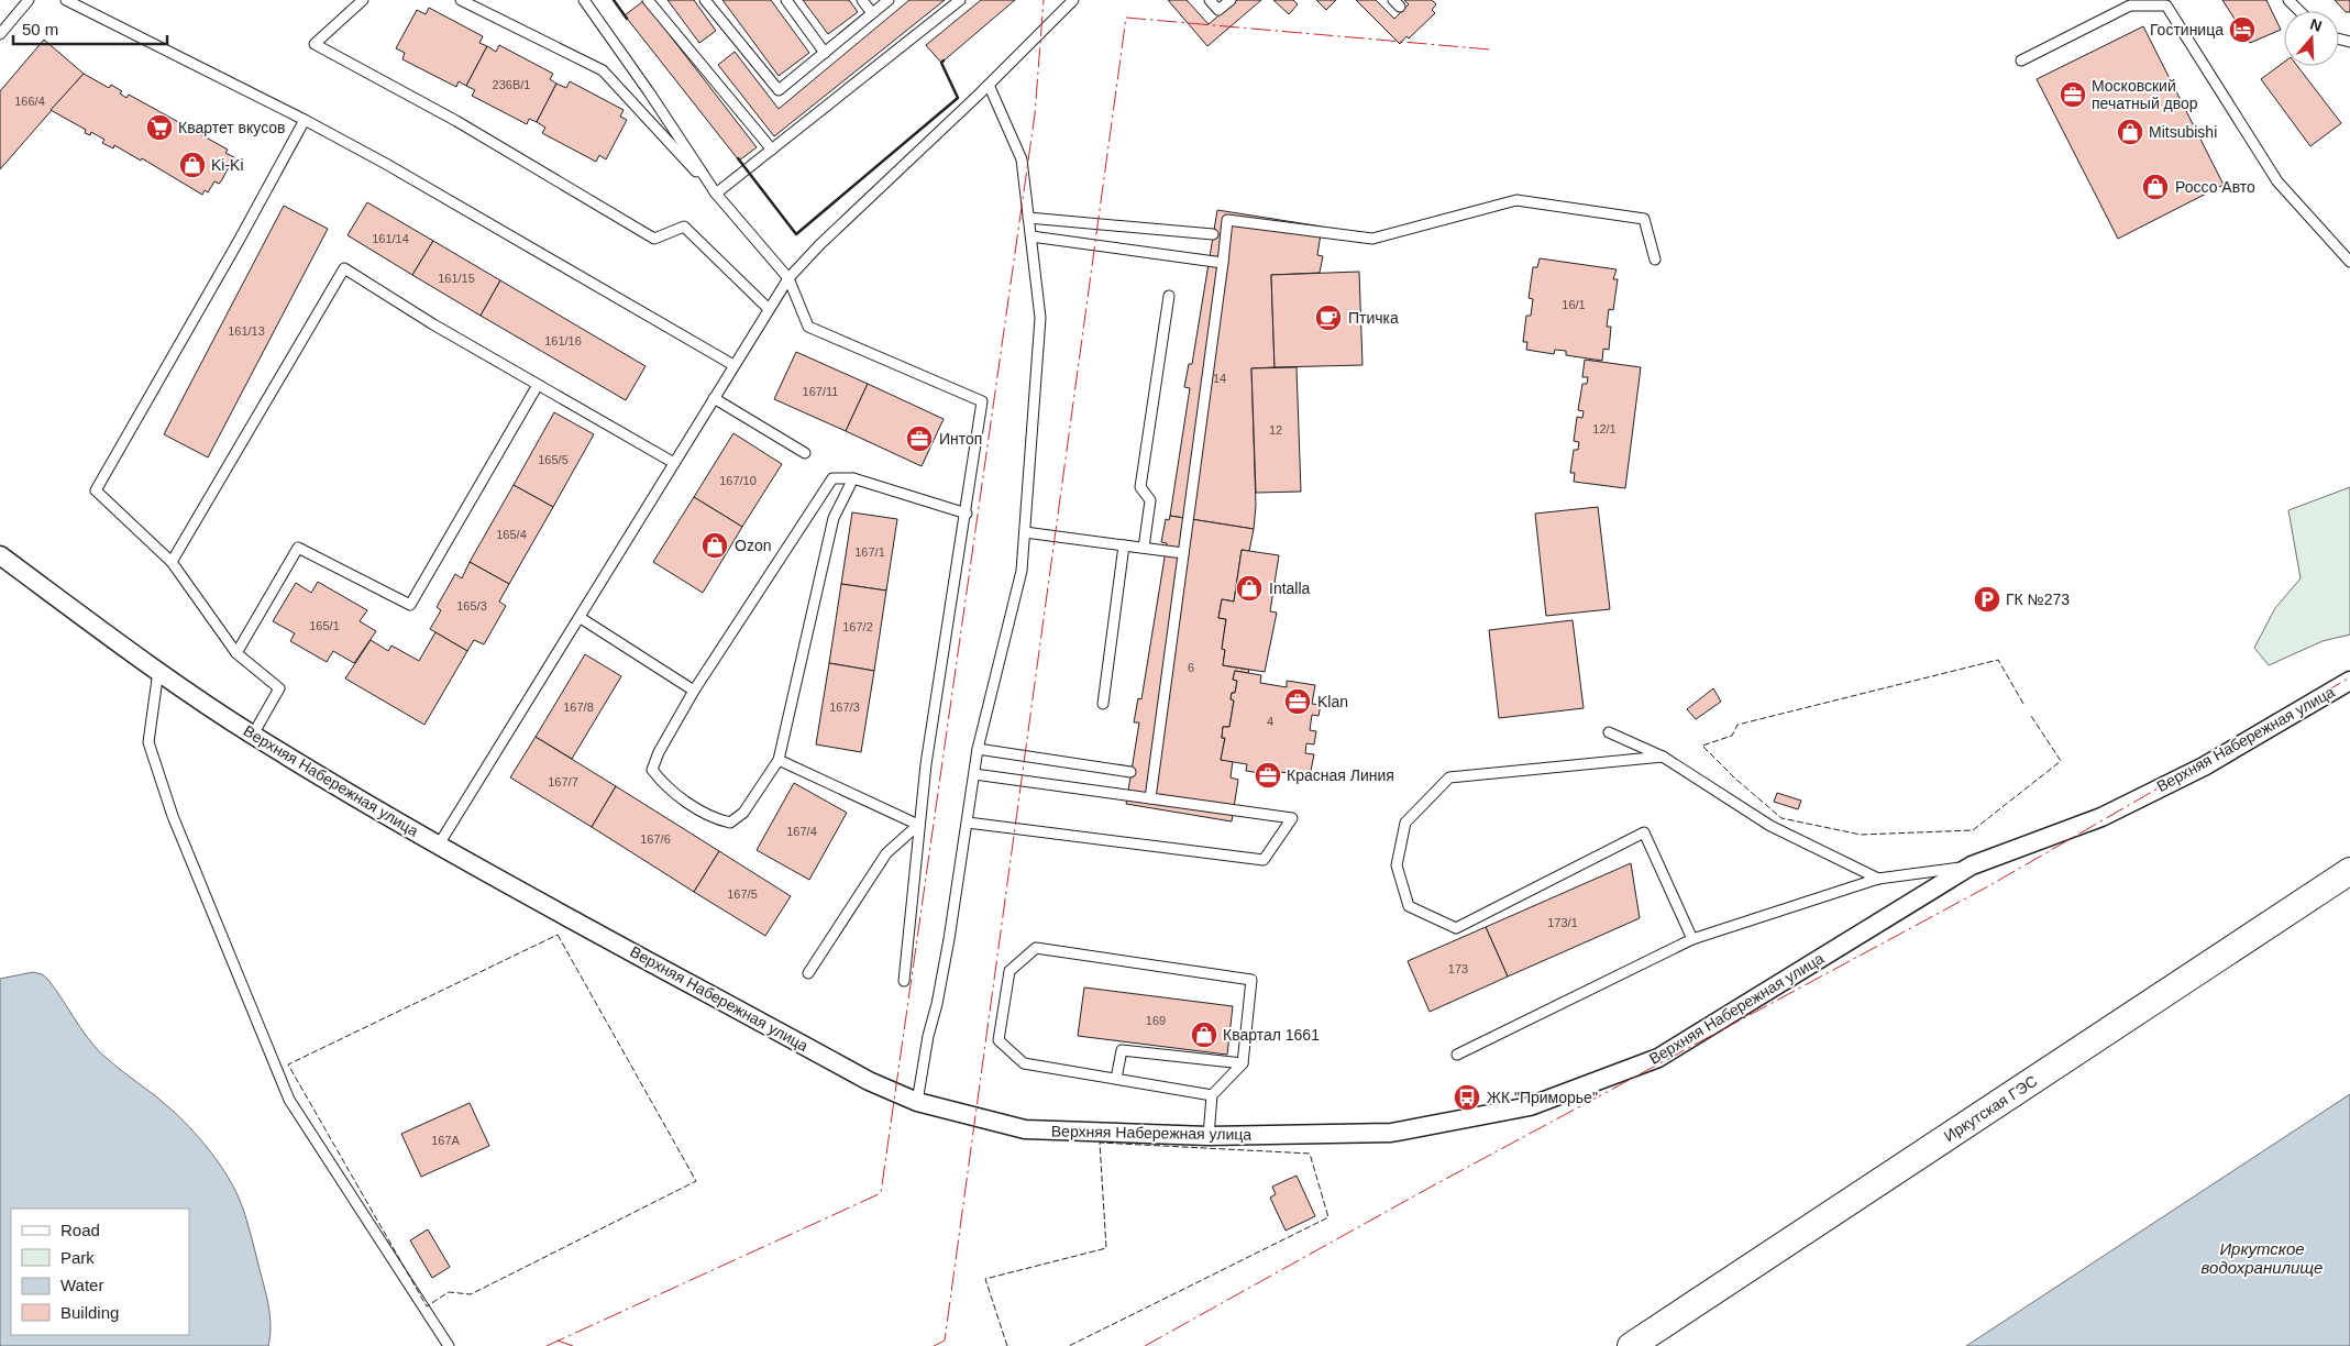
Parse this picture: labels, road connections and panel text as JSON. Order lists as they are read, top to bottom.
{
  "streets": {
    "main road": ["Иркутская ГЭС"],
    "street": ["Верхняя Набережная улица"]
  },
  "water": ["Иркутское водохранилище"],
  "places": {
    "hotel": ["Гостиница"],
    "office": [
      "Московский печатный двор",
      "Интоп",
      "Klan",
      "Красная Линия"
    ],
    "supermarket": ["Квартет вкусов"],
    "shop": [
      "Mitsubishi",
      "Ki-Ki",
      "Россо Авто",
      "Ozon",
      "Intalla",
      "Квартал 1661"
    ],
    "cafe": ["Птичка"],
    "parking": ["ГК №273"],
    "bus stop": ["ЖК \"Приморье\""]
  },
  "house_numbers": [
    "236В/1",
    "166/4",
    "161/14",
    "161/15",
    "16/1",
    "161/13",
    "161/16",
    "14",
    "167/11",
    "12/1",
    "12",
    "165/5",
    "167/10",
    "165/4",
    "167/1",
    "165/3",
    "165/1",
    "167/2",
    "6",
    "167/8",
    "167/3",
    "4",
    "167/7",
    "167/4",
    "167/6",
    "167/5",
    "173/1",
    "173",
    "169",
    "167А"
  ],
  "legend": [
    "Road",
    "Park",
    "Water",
    "Building"
  ],
  "scale_bar": "50 m",
  "north": "top"
}
